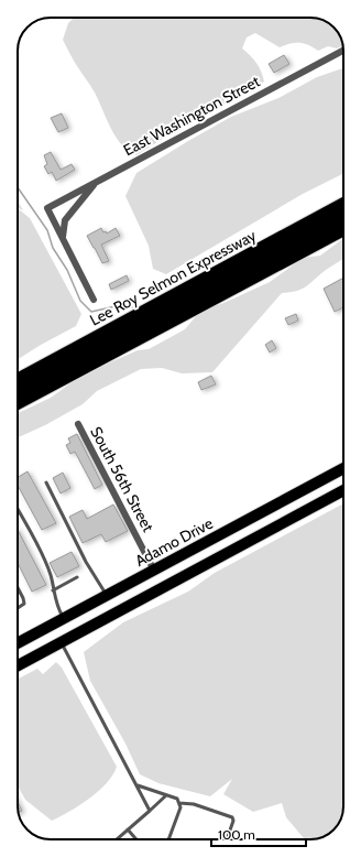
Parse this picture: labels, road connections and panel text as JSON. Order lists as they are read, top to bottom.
{
  "streets": {
    "highway": ["Lee Roy Selmon Expressway"],
    "main road": ["Adamo Drive"],
    "street": ["East Washington Street", "South 56th Street"]
  },
  "crossings": [
    ["South 56th Street", "Adamo Drive"]
  ],
  "scale_bar": "100 m"
}
